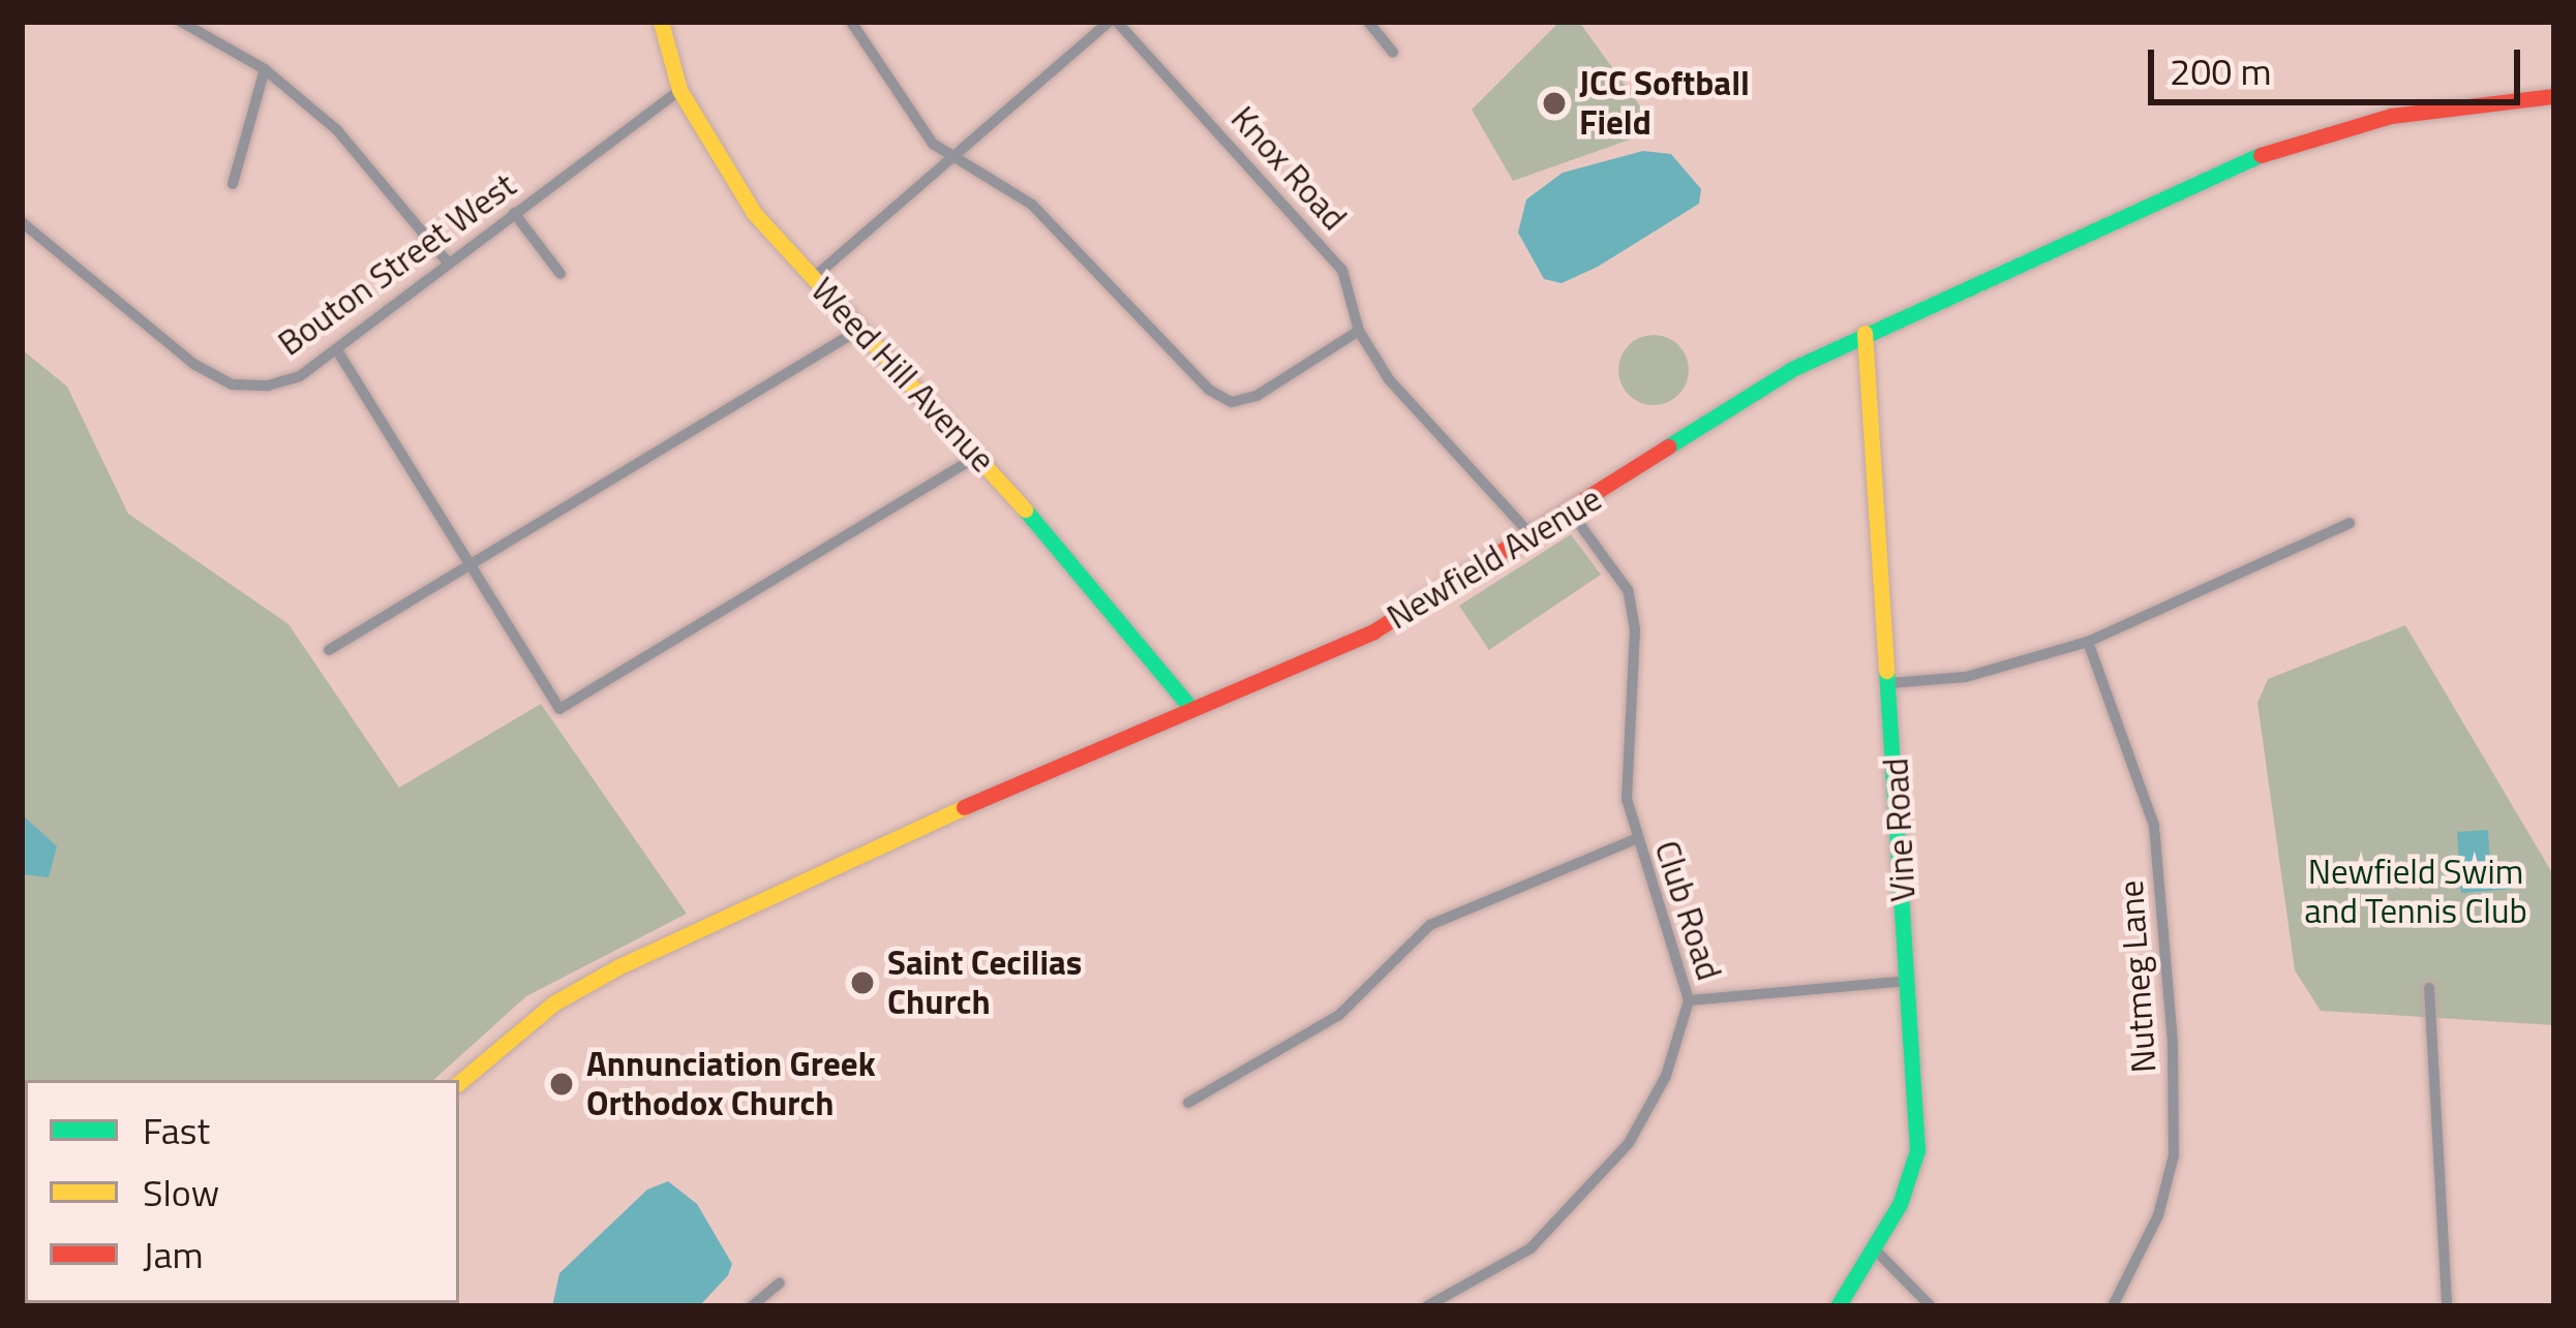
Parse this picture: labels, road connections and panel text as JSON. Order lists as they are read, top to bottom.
{
  "streets": {
    "main road": ["Weed Hill Avenue", "Newfield Avenue", "Vine Road"],
    "street": [
      "Knox Road",
      "Bouton Street West",
      "Club Road",
      "Nutmeg Lane"
    ]
  },
  "crossings": [
    ["Knox Road", "Newfield Avenue"],
    ["Bouton Street West", "Weed Hill Avenue"],
    ["Weed Hill Avenue", "Newfield Avenue"],
    ["Newfield Avenue", "Vine Road"],
    ["Newfield Avenue", "Club Road"]
  ],
  "parks": ["Newfield Swim and Tennis Club"],
  "places": ["JCC Softball Field", "Saint Cecilias Church", "Annunciation Greek Orthodox Church"],
  "legend": ["Fast", "Slow", "Jam"],
  "scale_bar": "200 m"
}
